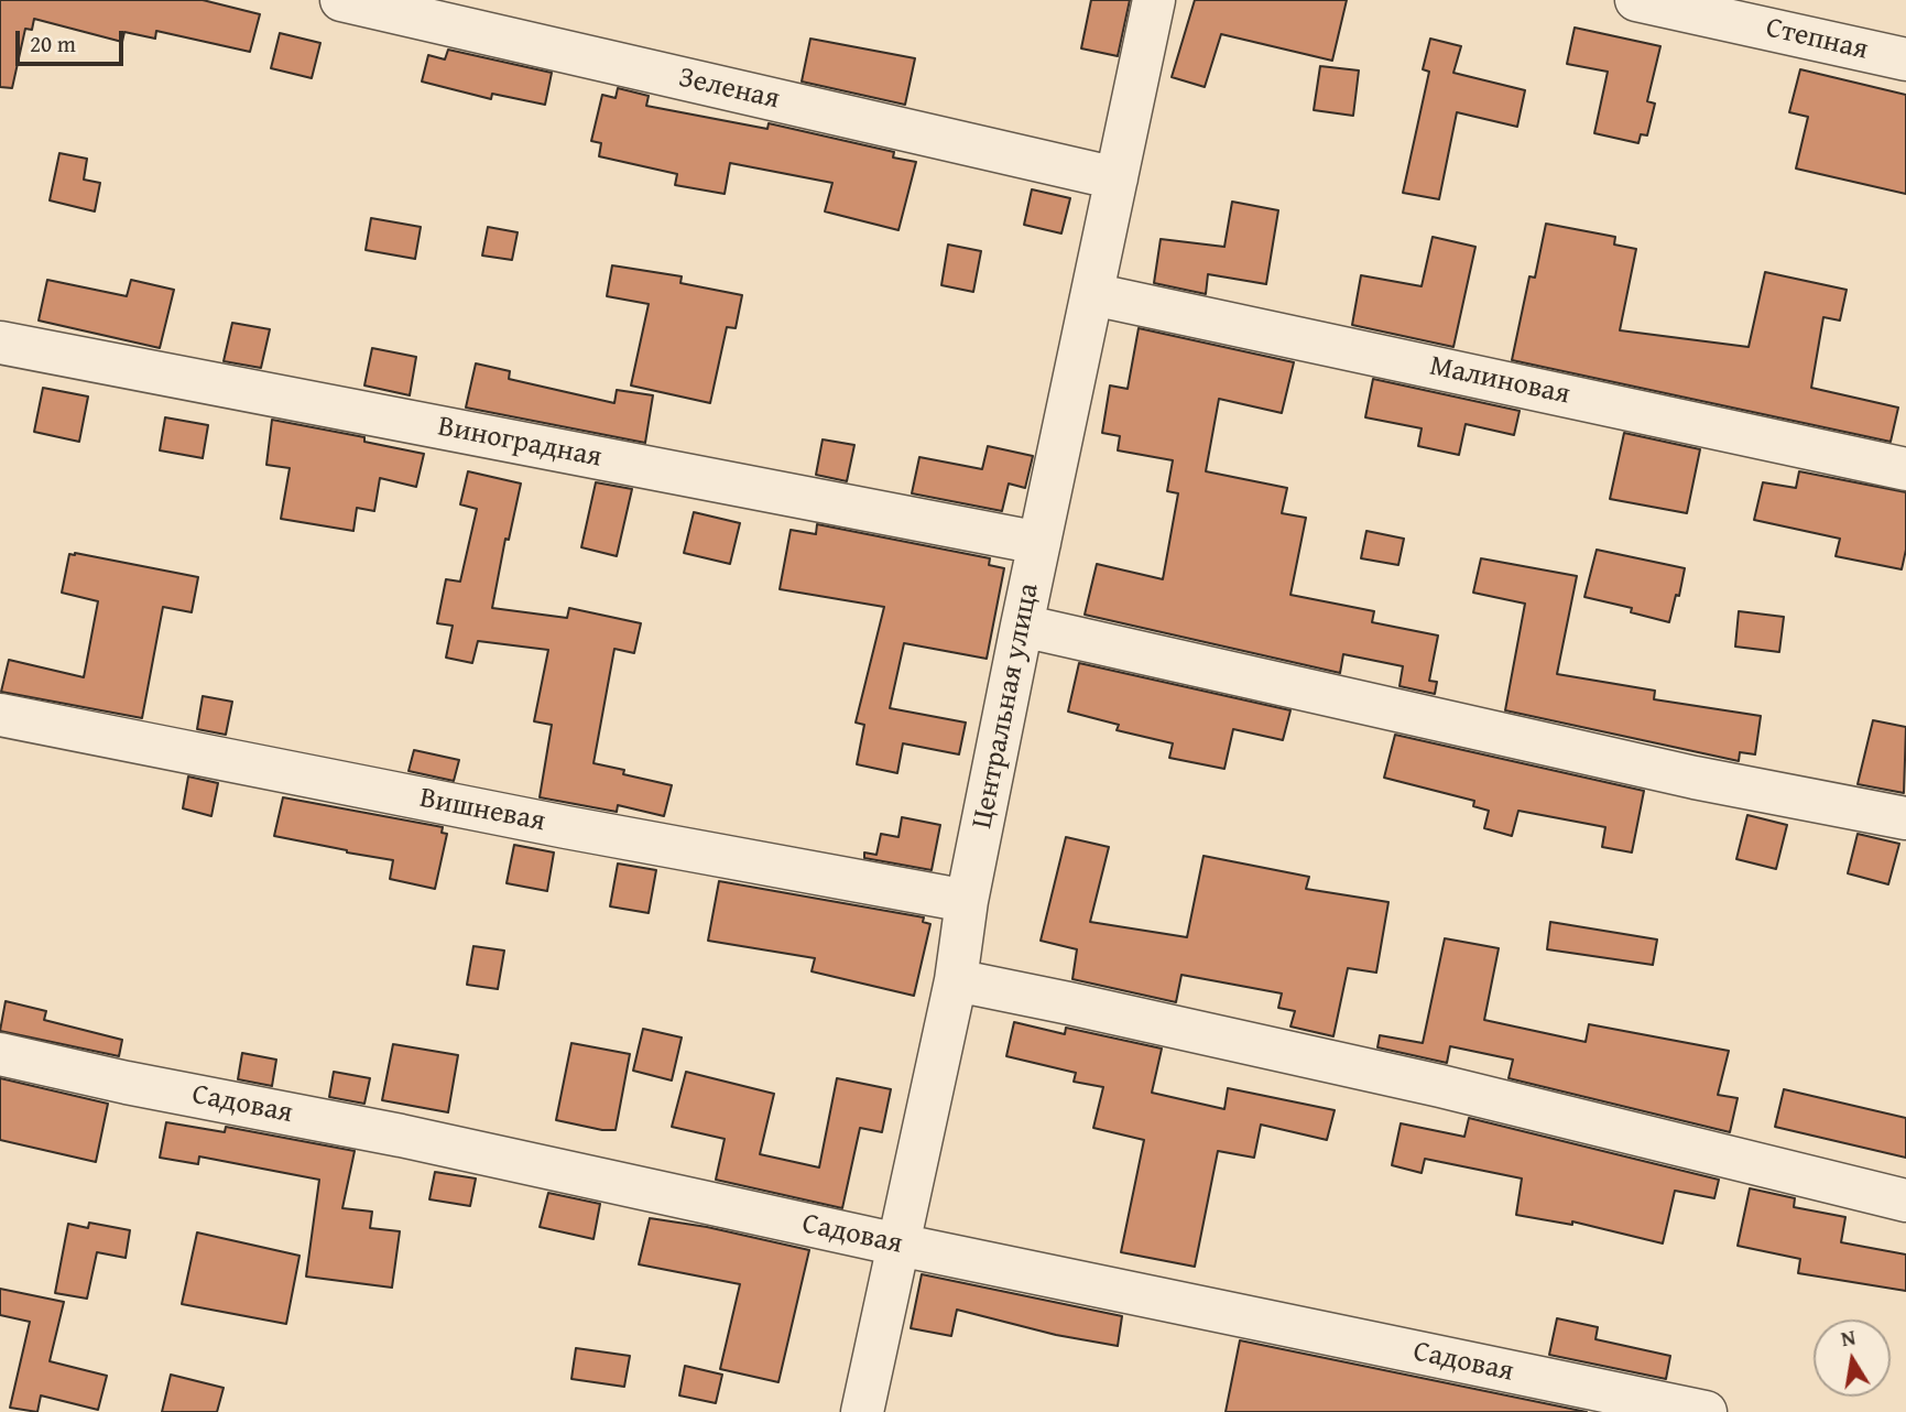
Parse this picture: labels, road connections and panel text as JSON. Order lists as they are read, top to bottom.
{
  "streets": {
    "street": [
      "Степная",
      "Зеленая",
      "Малиновая",
      "Виноградная",
      "Центральная улица",
      "Вишневая",
      "Садовая"
    ]
  },
  "crossings": [
    ["Зеленая", "Центральная улица"],
    ["Малиновая", "Центральная улица"],
    ["Виноградная", "Центральная улица"],
    ["Центральная улица", "Вишневая"],
    ["Центральная улица", "Садовая"]
  ],
  "scale_bar": "20 m",
  "north": "top"
}
